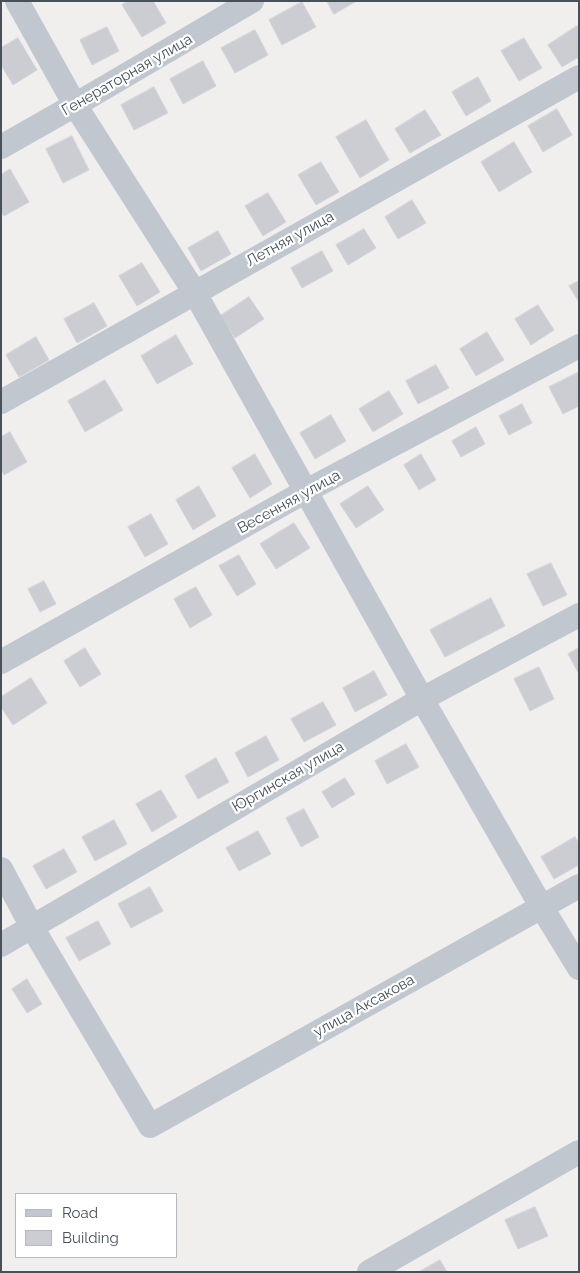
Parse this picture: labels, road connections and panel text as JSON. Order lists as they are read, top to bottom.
{
  "streets": {
    "street": [
      "Генераторная улица",
      "Летняя улица",
      "Весенняя улица",
      "Юргинская улица",
      "улица Аксакова"
    ]
  },
  "crossings": [
    ["Юргинская улица", "улица Аксакова"]
  ],
  "legend": ["Road", "Building"]
}
